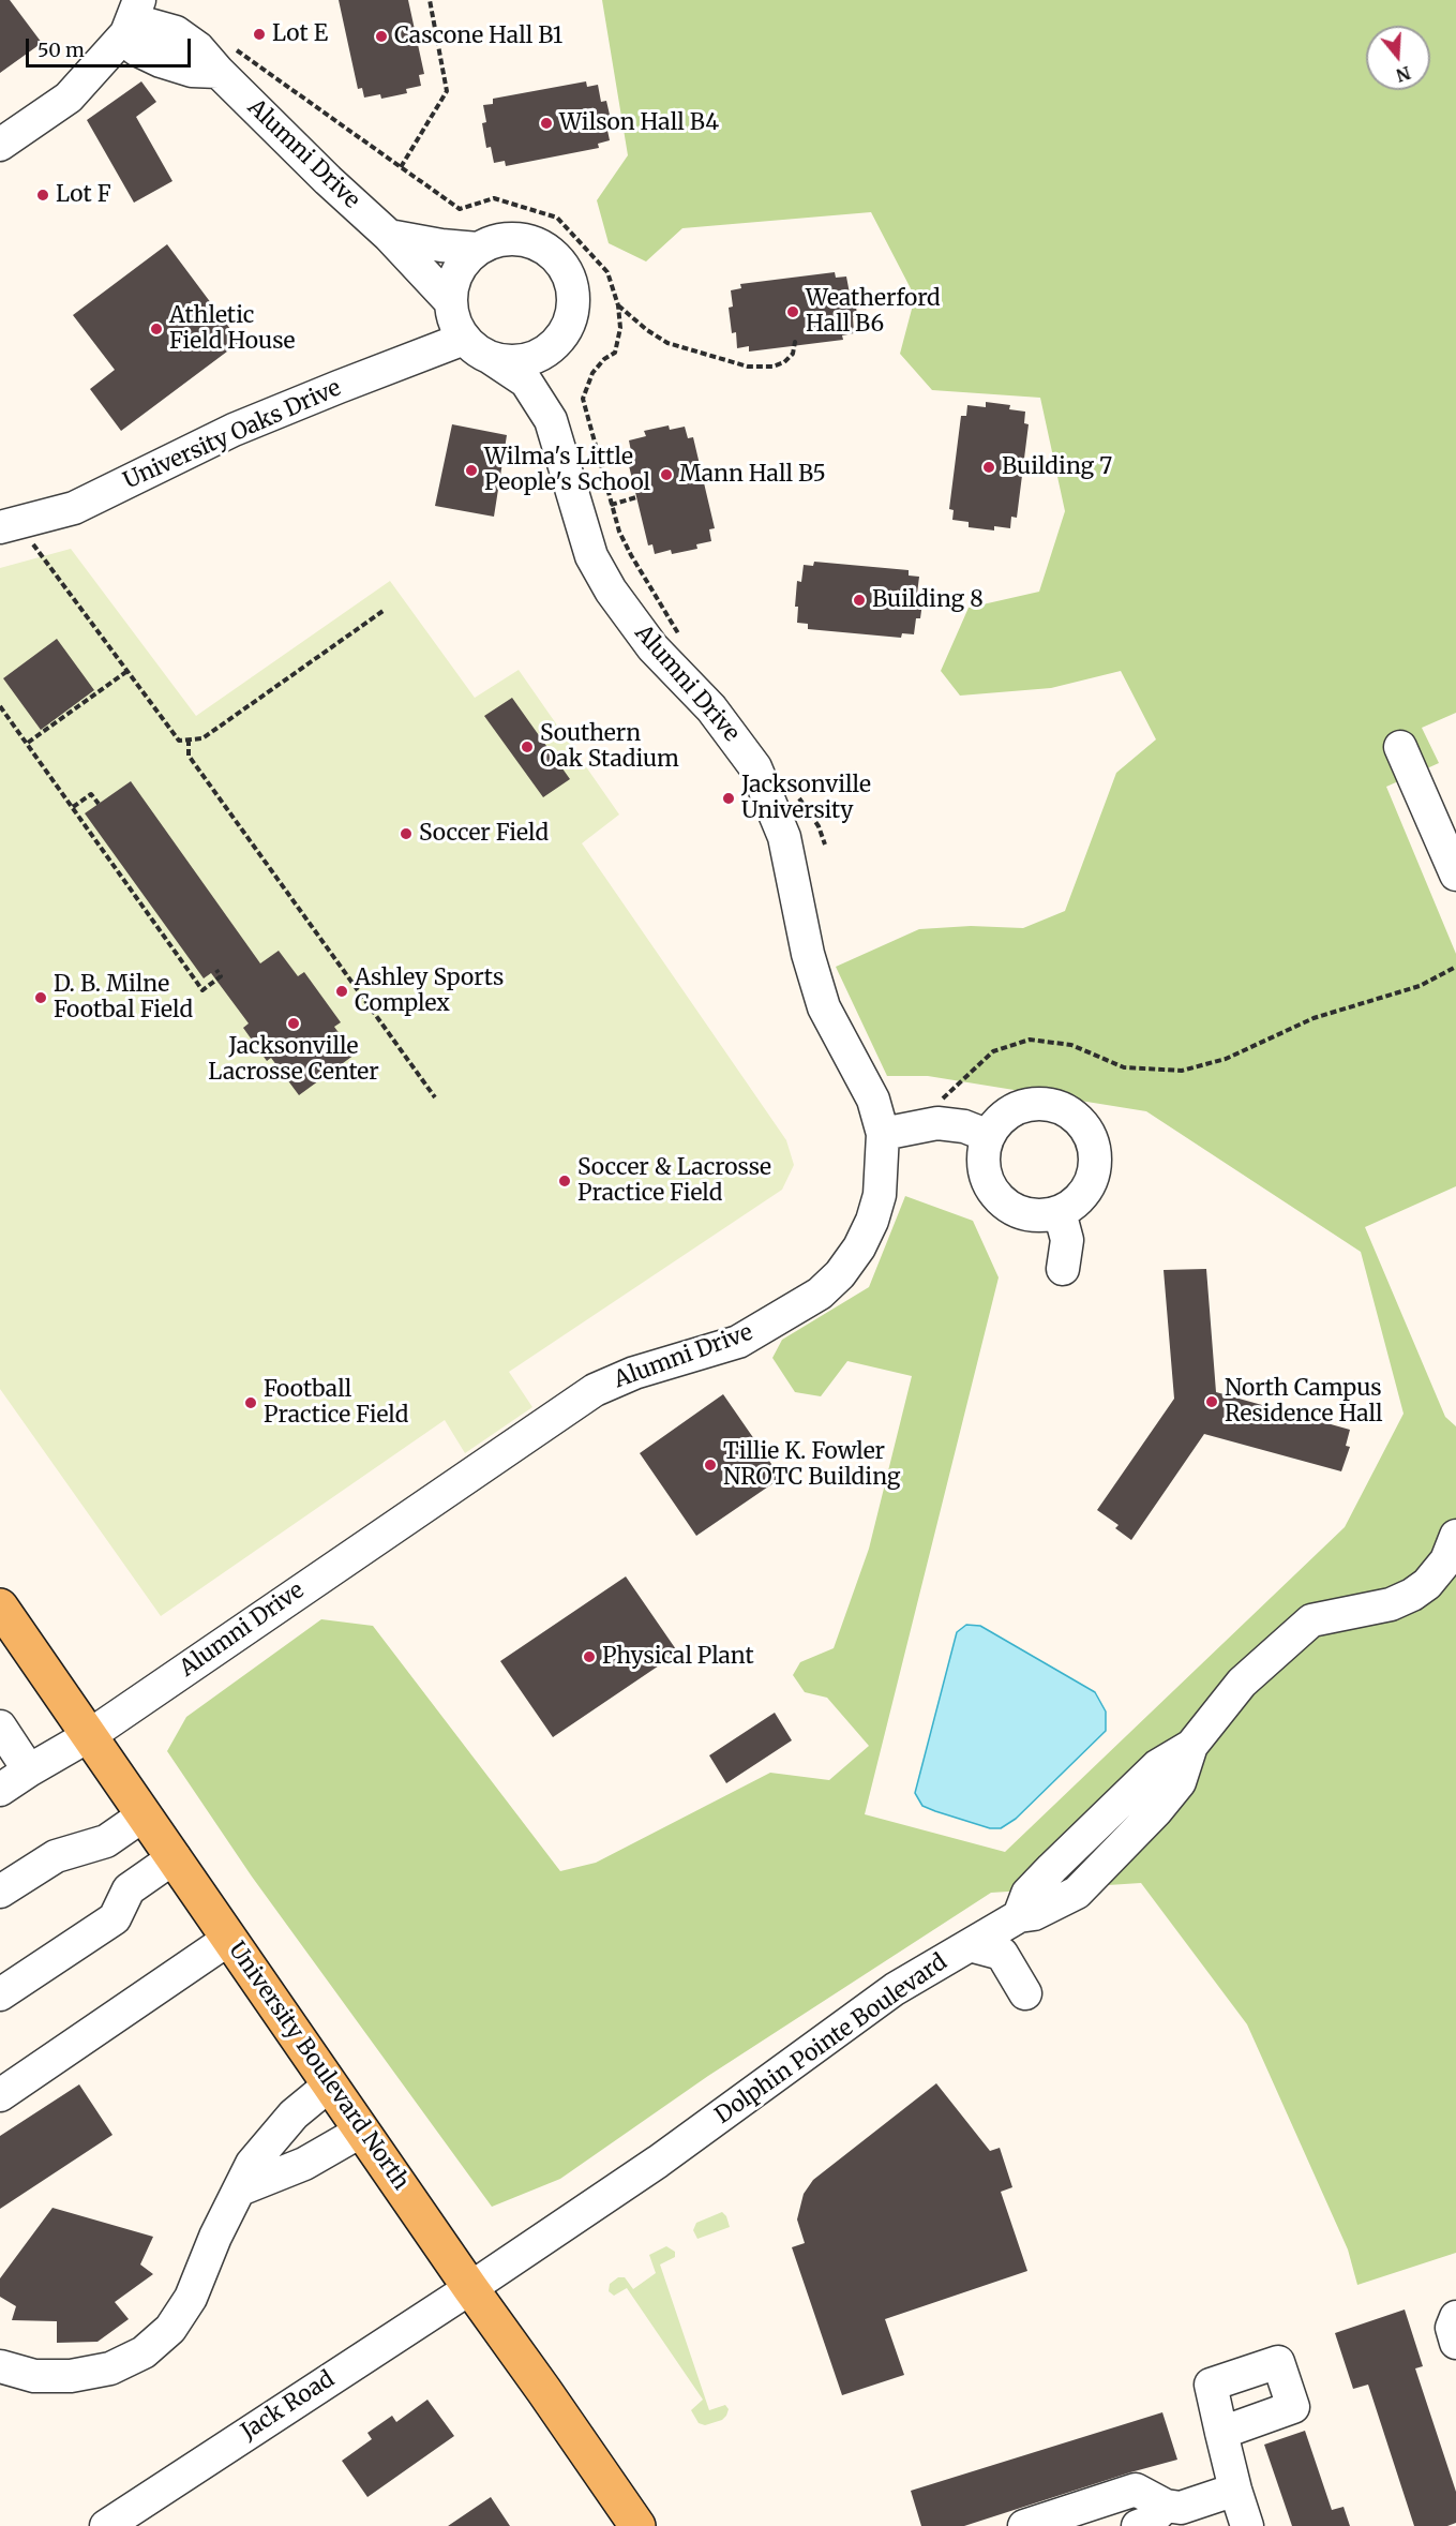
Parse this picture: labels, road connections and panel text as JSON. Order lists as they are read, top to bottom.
{
  "streets": {
    "main road": ["University Boulevard North"],
    "street": [
      "Alumni Drive",
      "University Oaks Drive",
      "Dolphin Pointe Boulevard",
      "Jack Road"
    ]
  },
  "crossings": [
    ["Alumni Drive", "University Oaks Drive"],
    ["Alumni Drive", "University Boulevard North"],
    ["Dolphin Pointe Boulevard", "University Boulevard North"],
    ["Dolphin Pointe Boulevard", "Jack Road"],
    ["University Boulevard North", "Jack Road"]
  ],
  "places": [
    "Lot E",
    "Cascone Hall B1",
    "Wilson Hall B4",
    "Lot F",
    "Weatherford Hall B6",
    "Athletic Field House",
    "Building 7",
    "Wilma's Little People's School",
    "Mann Hall B5",
    "Building 8",
    "Southern Oak Stadium",
    "Jacksonville University",
    "Soccer Field",
    "Ashley Sports Complex",
    "D. B. Milne Footbal Field",
    "Jacksonville Lacrosse Center",
    "Soccer & Lacrosse Practice Field",
    "North Campus Residence Hall",
    "Football Practice Field",
    "Tillie K. Fowler NROTC Building",
    "Physical Plant"
  ],
  "scale_bar": "50 m",
  "north": "bottom"
}
